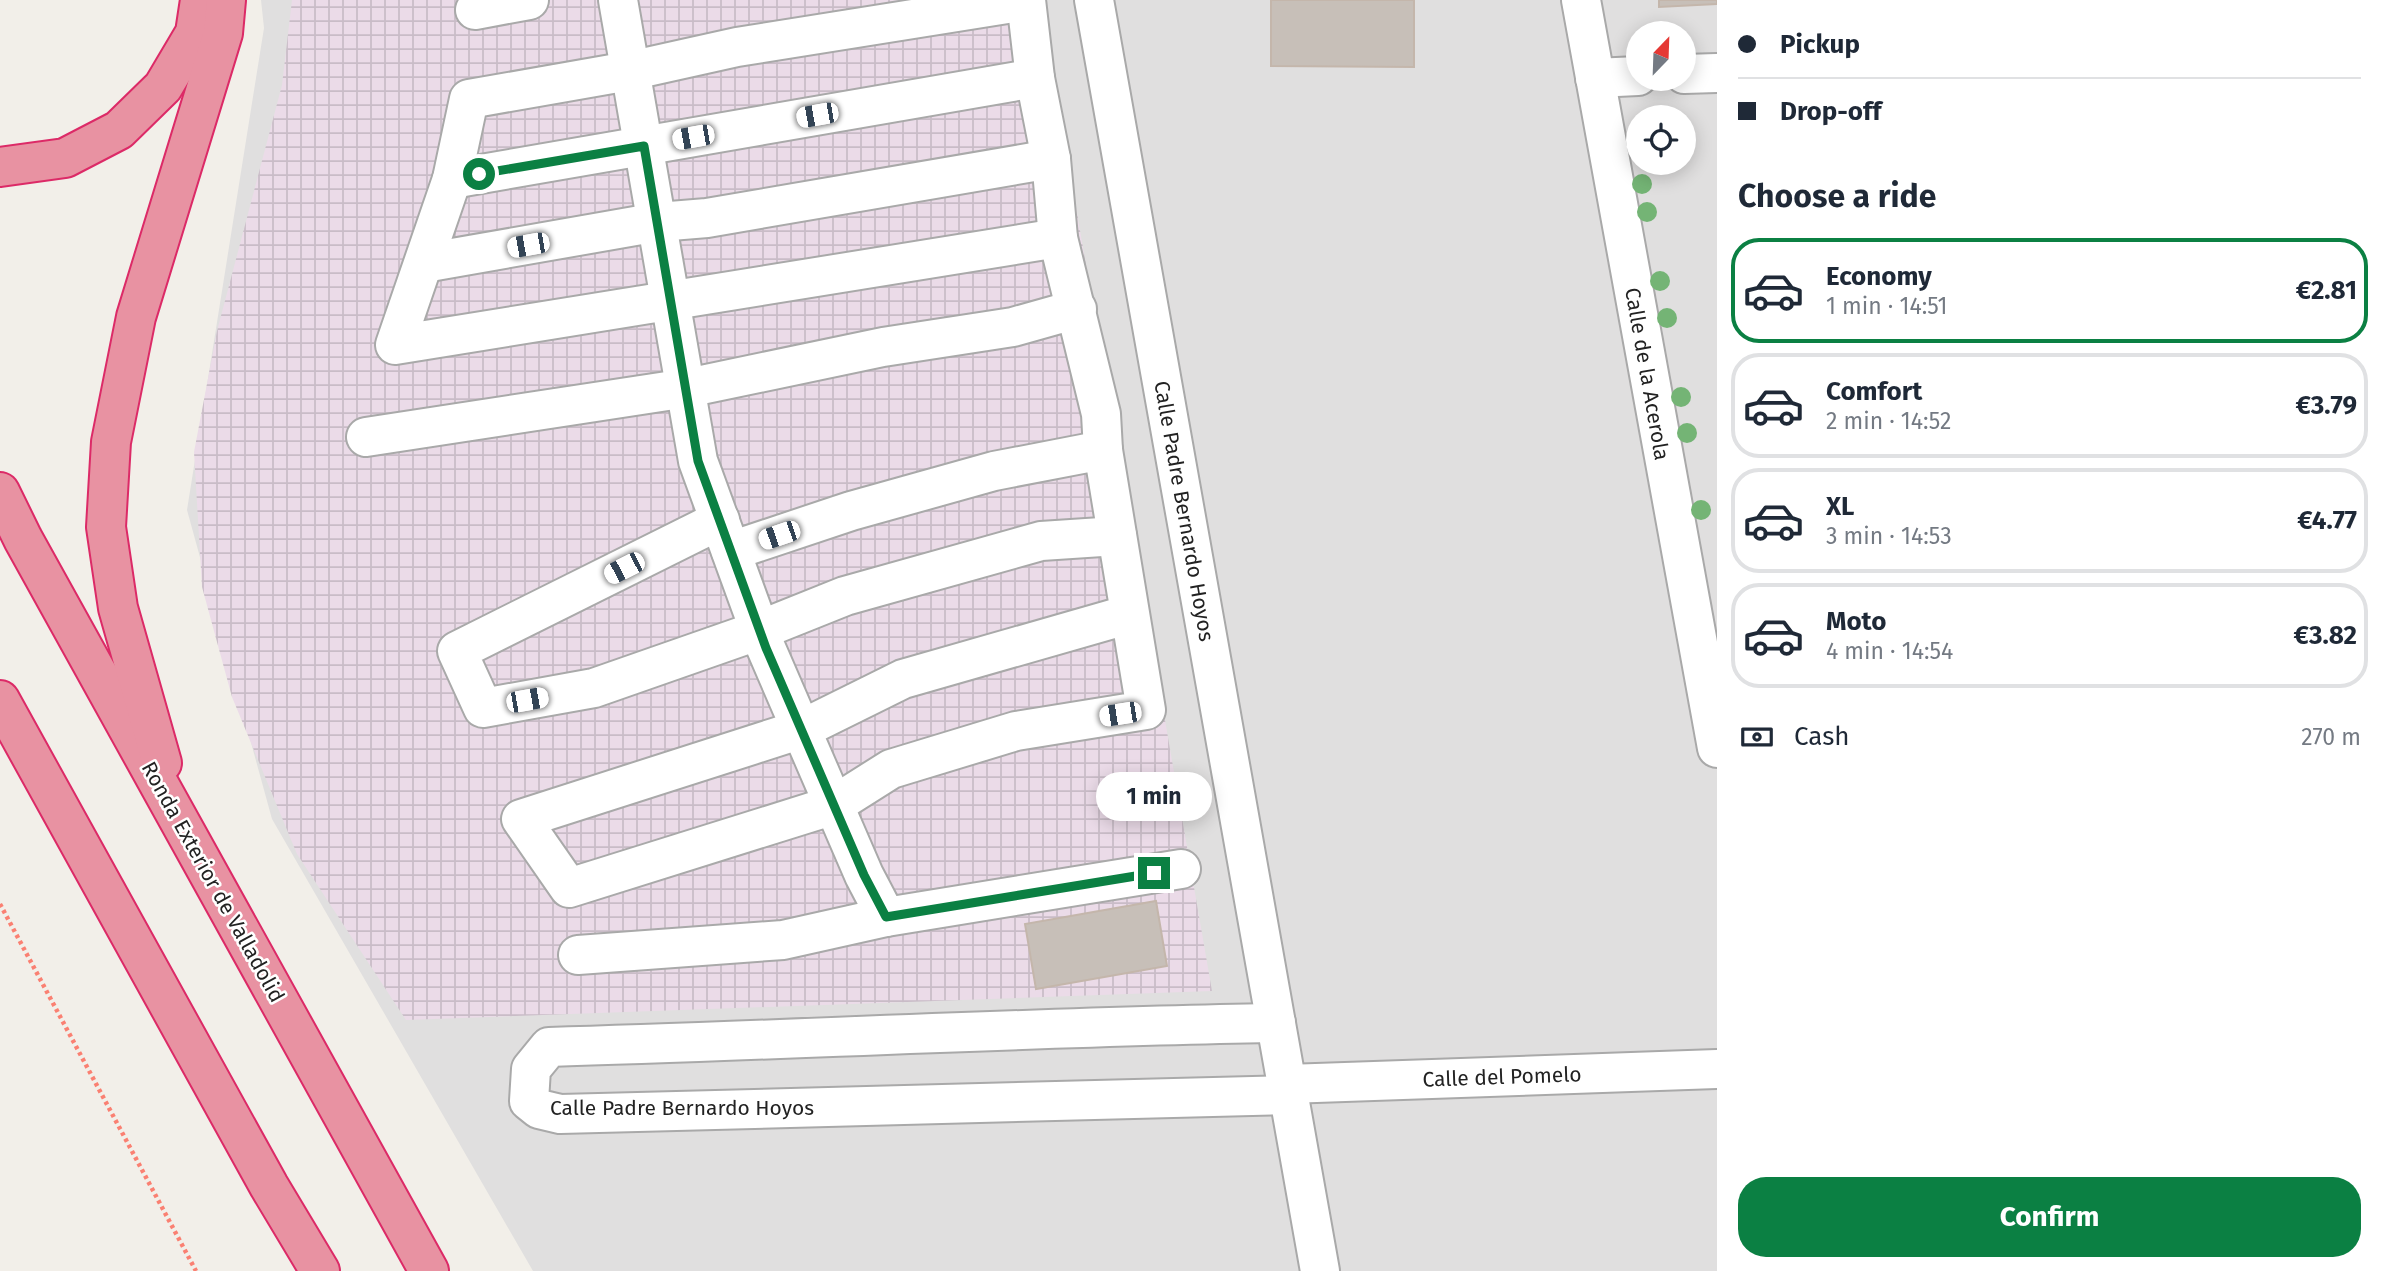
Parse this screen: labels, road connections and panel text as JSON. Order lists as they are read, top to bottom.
{
  "streets": {
    "highway": ["Ronda Exterior de Valladolid"],
    "street": ["Calle de la Acerola", "Calle Padre Bernardo Hoyos", "Calle del Pomelo"]
  },
  "crossings": [
    ["Calle Padre Bernardo Hoyos", "Calle del Pomelo"]
  ],
  "north": "top right",
  "page": {
    "banner": ["Pickup", "Drop-off"],
    "heading": "Choose a ride",
    "list": [
      {
        "name": "Economy",
        "note": "1 min · 14:51",
        "value": "€2.81"
      },
      {
        "name": "Comfort",
        "note": "2 min · 14:52",
        "value": "€3.79"
      },
      {
        "name": "XL",
        "note": "3 min · 14:53",
        "value": "€4.77"
      },
      {
        "name": "Moto",
        "note": "4 min · 14:54",
        "value": "€3.82"
      }
    ],
    "pay": ["Cash", "270 m"],
    "bubble": "1 min",
    "buttons": "Confirm"
  }
}
